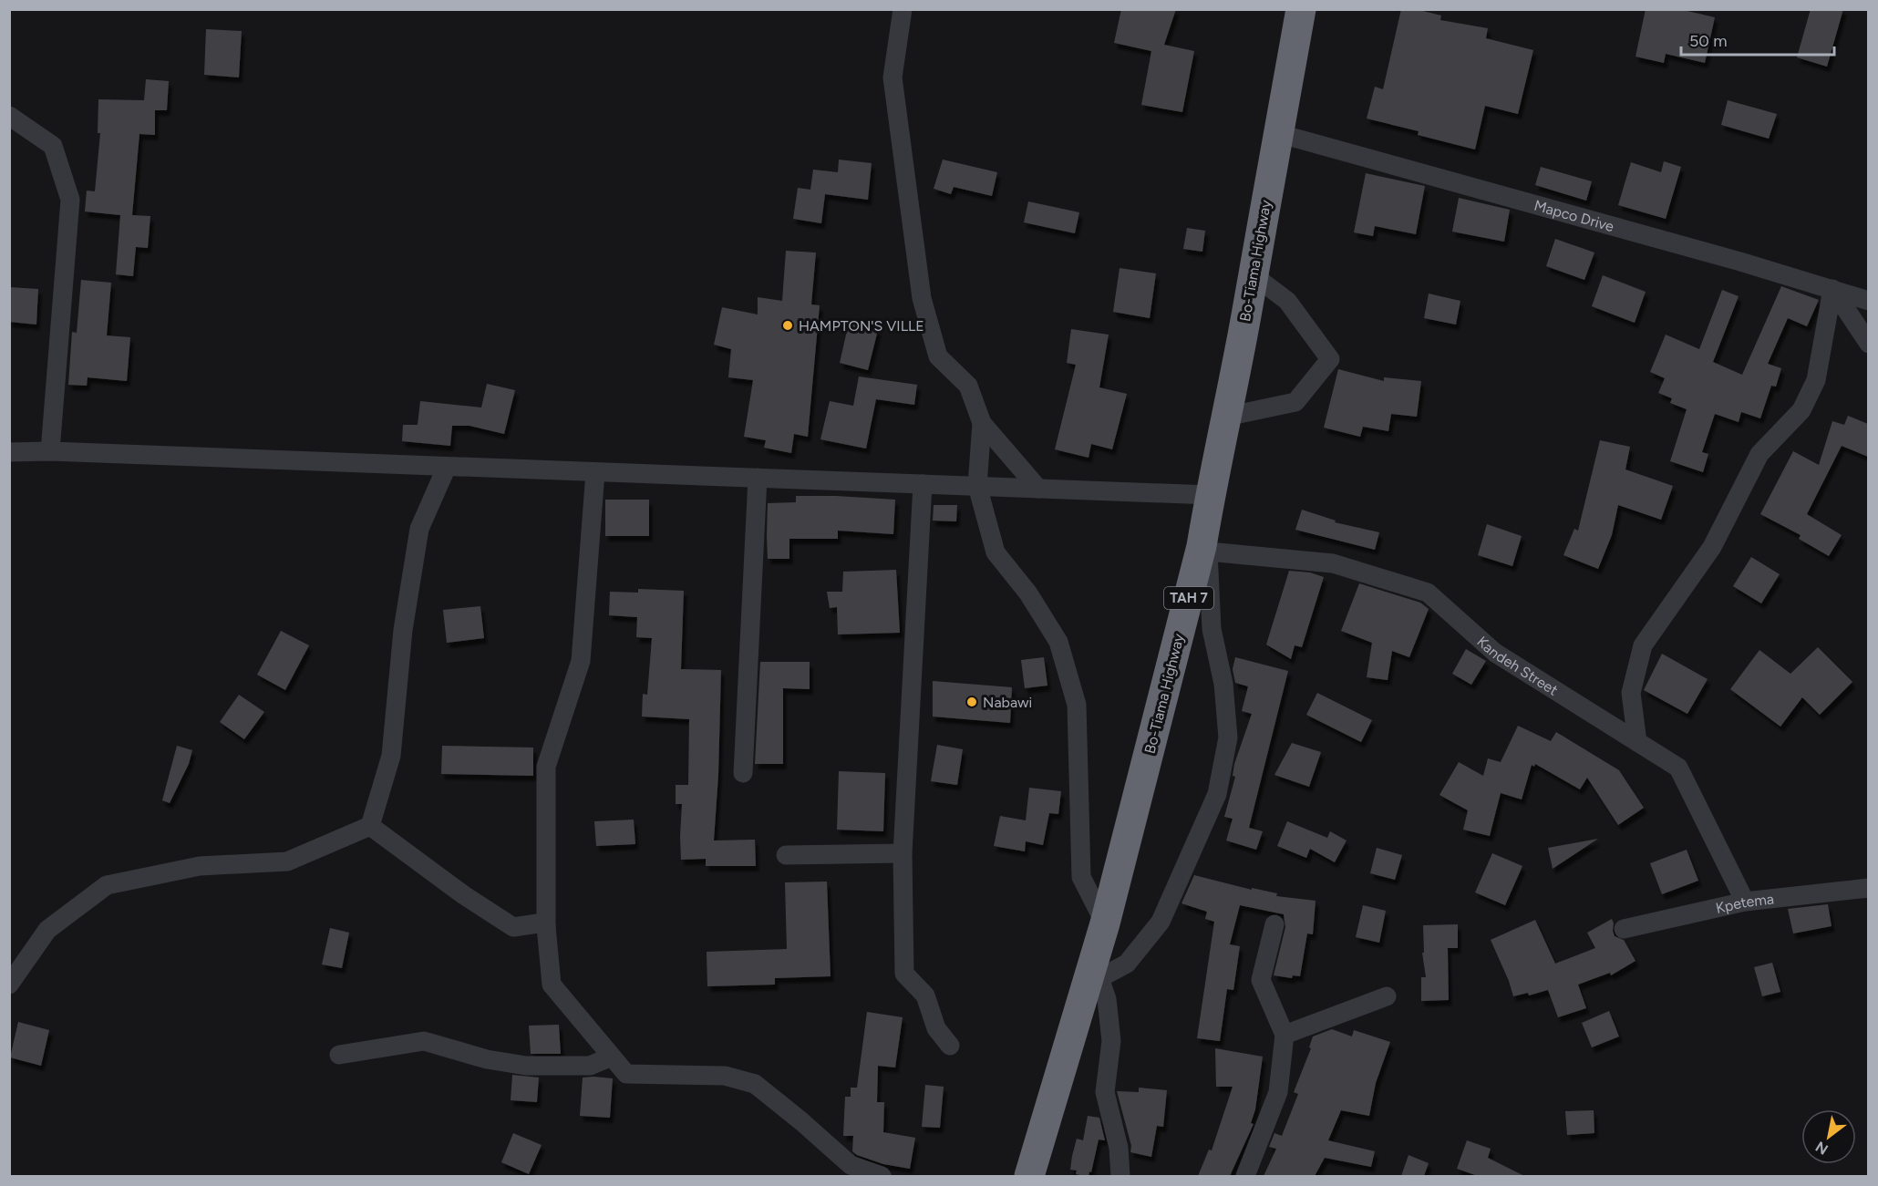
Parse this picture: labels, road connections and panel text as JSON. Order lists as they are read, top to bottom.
{
  "streets": {
    "highway": ["Bo-Tiama Highway", "TAH 7"],
    "street": ["Mapco Drive", "Kandeh Street", "Kpetema"]
  },
  "crossings": [
    ["Mapco Drive", "Bo-Tiama Highway"],
    ["Bo-Tiama Highway", "Kandeh Street"],
    ["Kandeh Street", "Kpetema"]
  ],
  "places": ["HAMPTON'S VILLE", "Nabawi"],
  "scale_bar": "50 m",
  "north": "bottom left"
}
